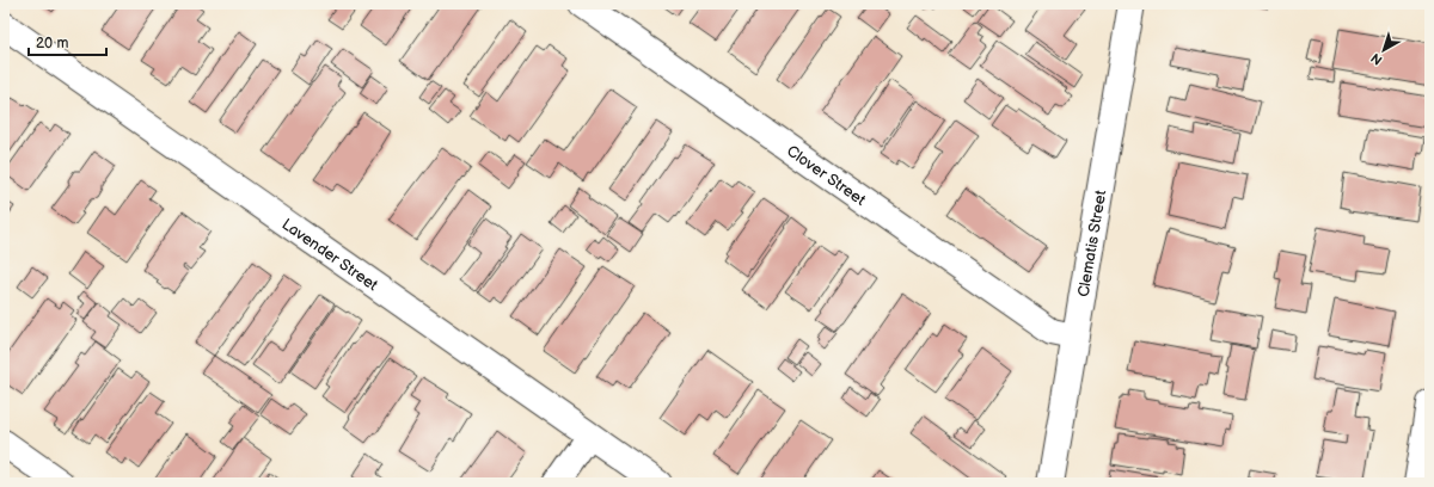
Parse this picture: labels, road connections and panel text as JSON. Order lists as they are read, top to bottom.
{
  "streets": {
    "street": ["Clover Street", "Clematis Street", "Lavender Street"]
  },
  "crossings": [
    ["Clover Street", "Clematis Street"]
  ],
  "scale_bar": "20 m",
  "north": "bottom left"
}
